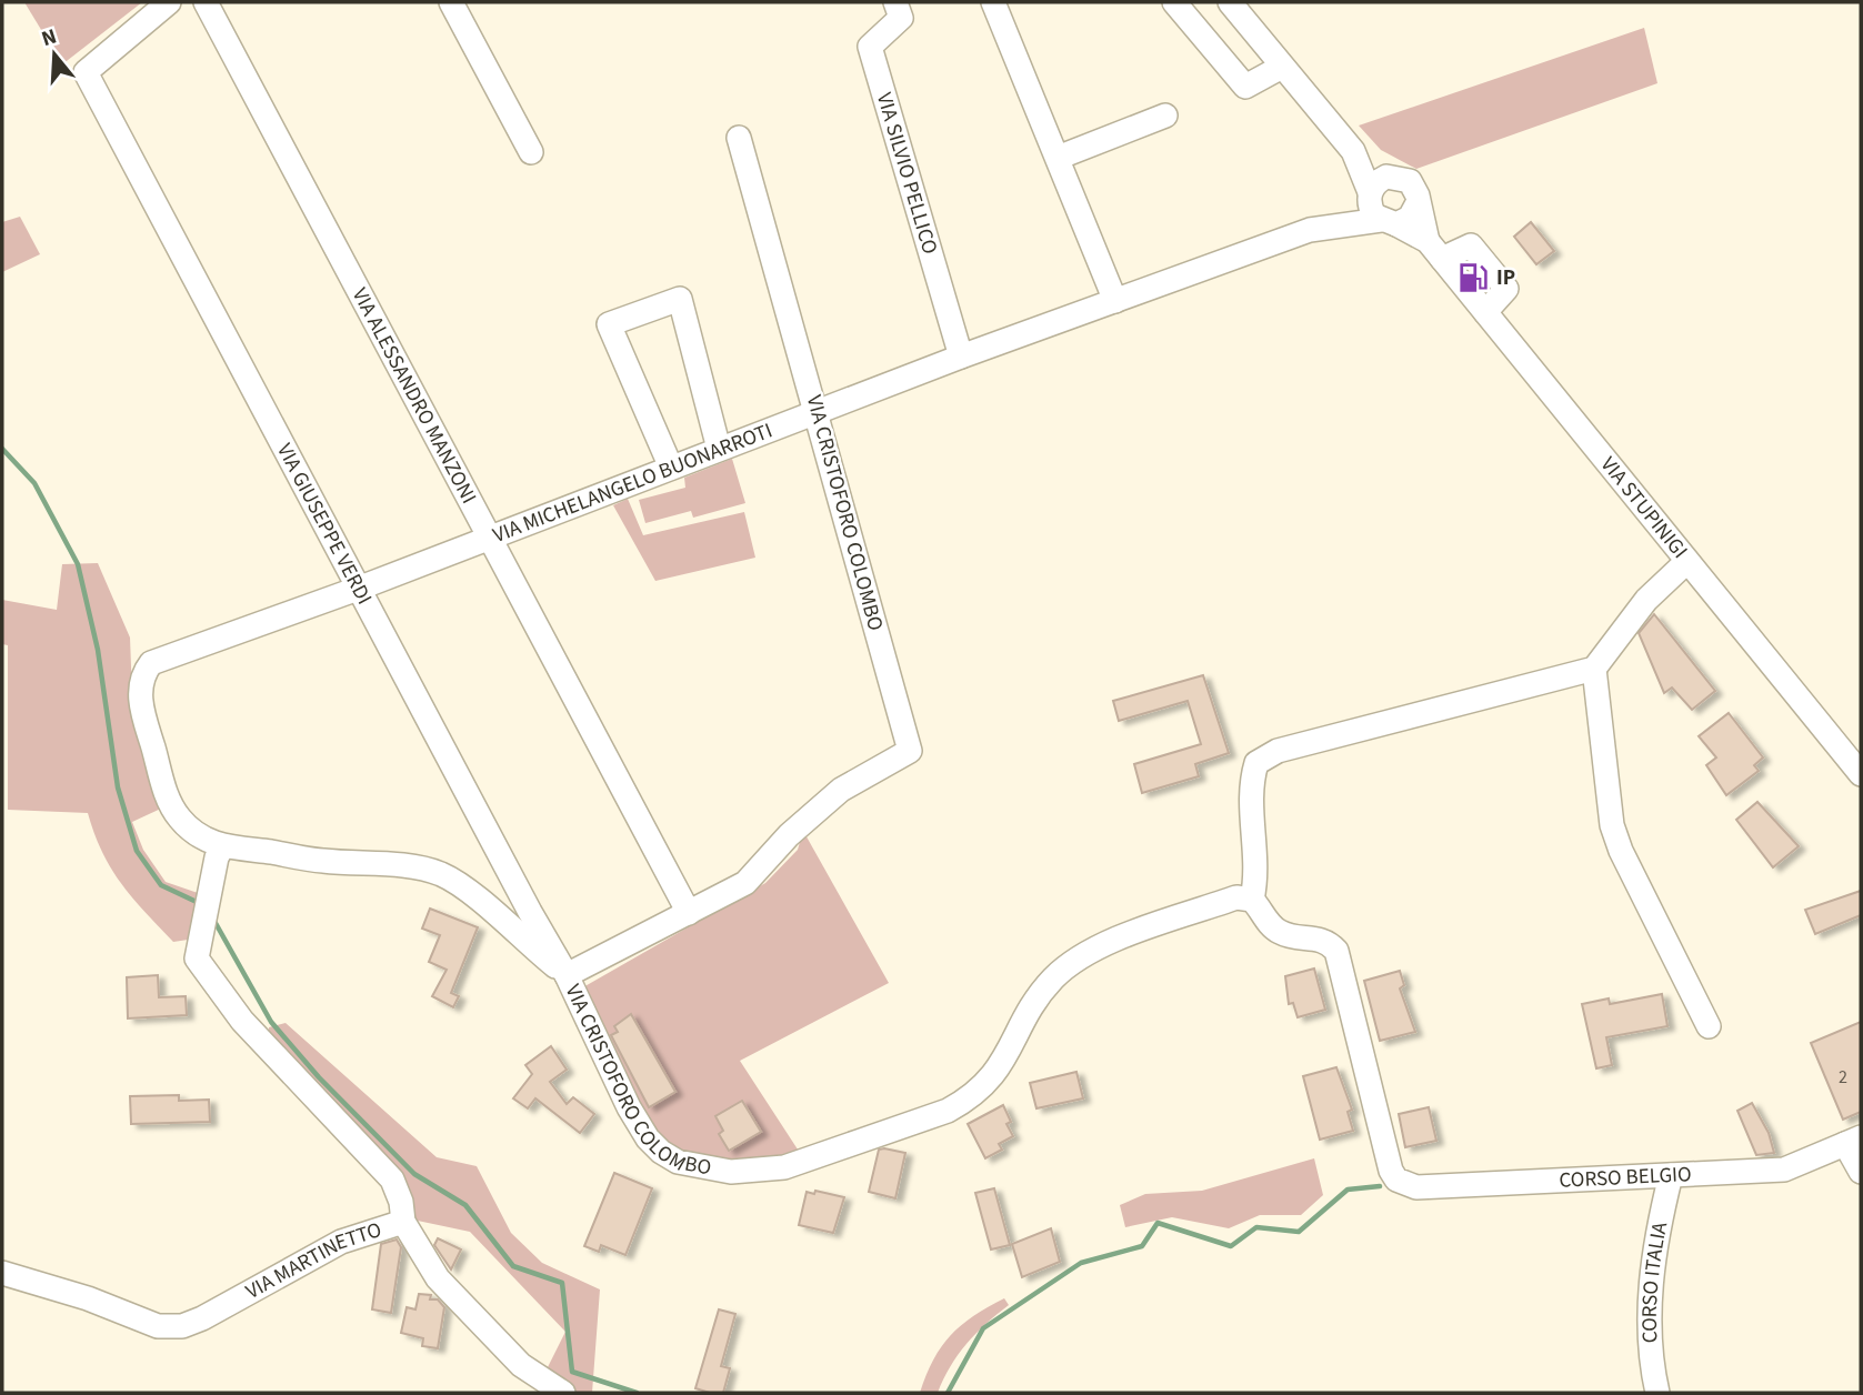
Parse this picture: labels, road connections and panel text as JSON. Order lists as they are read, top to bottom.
{
  "streets": {
    "street": [
      "VIA SILVIO PELLICO",
      "VIA ALESSANDRO MANZONI",
      "VIA MICHELANGELO BUONARROTI",
      "VIA STUPINIGI",
      "VIA CRISTOFORO COLOMBO",
      "VIA GIUSEPPE VERDI",
      "CORSO BELGIO",
      "VIA MARTINETTO",
      "CORSO ITALIA"
    ]
  },
  "crossings": [
    ["VIA SILVIO PELLICO", "VIA MICHELANGELO BUONARROTI"],
    ["VIA ALESSANDRO MANZONI", "VIA MICHELANGELO BUONARROTI"],
    ["VIA ALESSANDRO MANZONI", "VIA CRISTOFORO COLOMBO"],
    ["VIA MICHELANGELO BUONARROTI", "VIA STUPINIGI"],
    ["VIA MICHELANGELO BUONARROTI", "VIA CRISTOFORO COLOMBO"],
    ["VIA MICHELANGELO BUONARROTI", "VIA GIUSEPPE VERDI"],
    ["VIA CRISTOFORO COLOMBO", "VIA GIUSEPPE VERDI"],
    ["VIA CRISTOFORO COLOMBO", "CORSO BELGIO"],
    ["CORSO BELGIO", "CORSO ITALIA"]
  ],
  "places": {
    "fuel station": ["IP"]
  },
  "house_numbers": ["2"],
  "north": "top"
}
